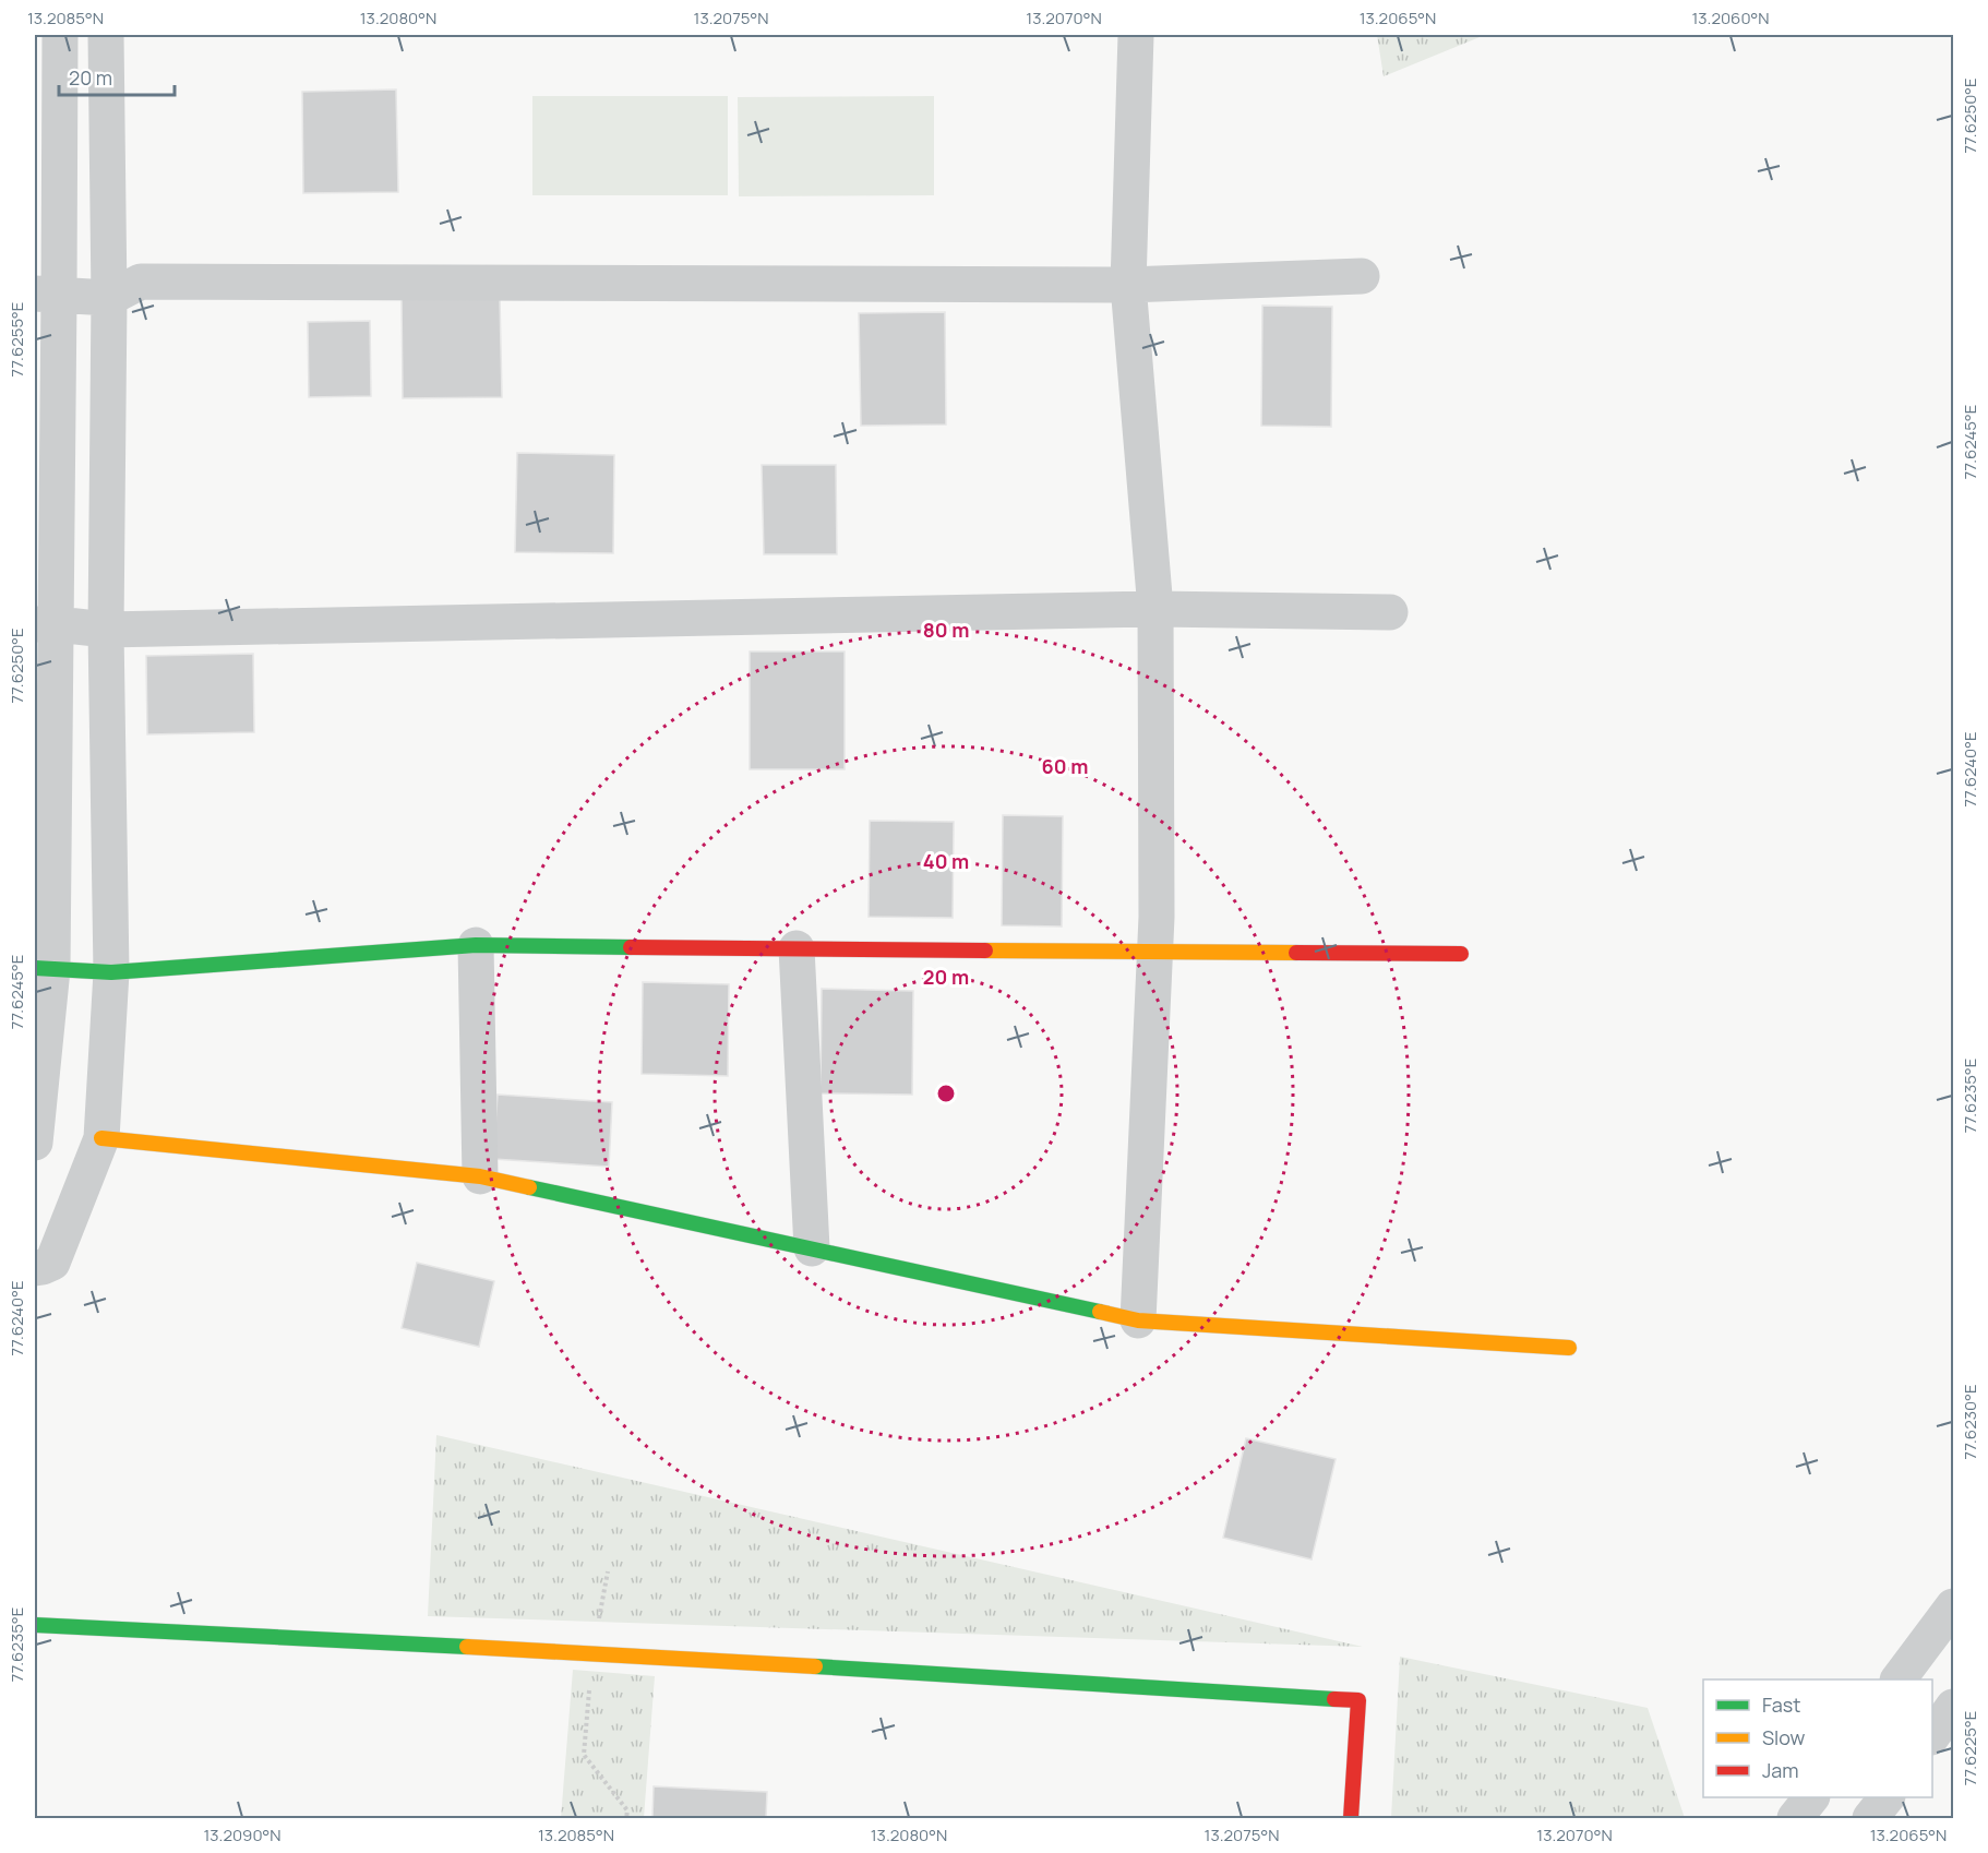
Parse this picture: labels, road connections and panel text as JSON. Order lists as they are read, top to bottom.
{
  "legend": ["Fast", "Slow", "Jam"],
  "scale_bar": "20 m",
  "coordinates": [
    "13.2085°N",
    "13.2080°N",
    "13.2075°N",
    "13.2070°N",
    "13.2065°N",
    "13.2060°N",
    "77.6250°E",
    "77.6255°E",
    "77.6245°E",
    "77.6240°E",
    "77.6235°E",
    "77.6230°E",
    "77.6225°E",
    "13.2090°N"
  ],
  "rings": [
    "80 m",
    "60 m",
    "40 m",
    "20 m"
  ]
}
